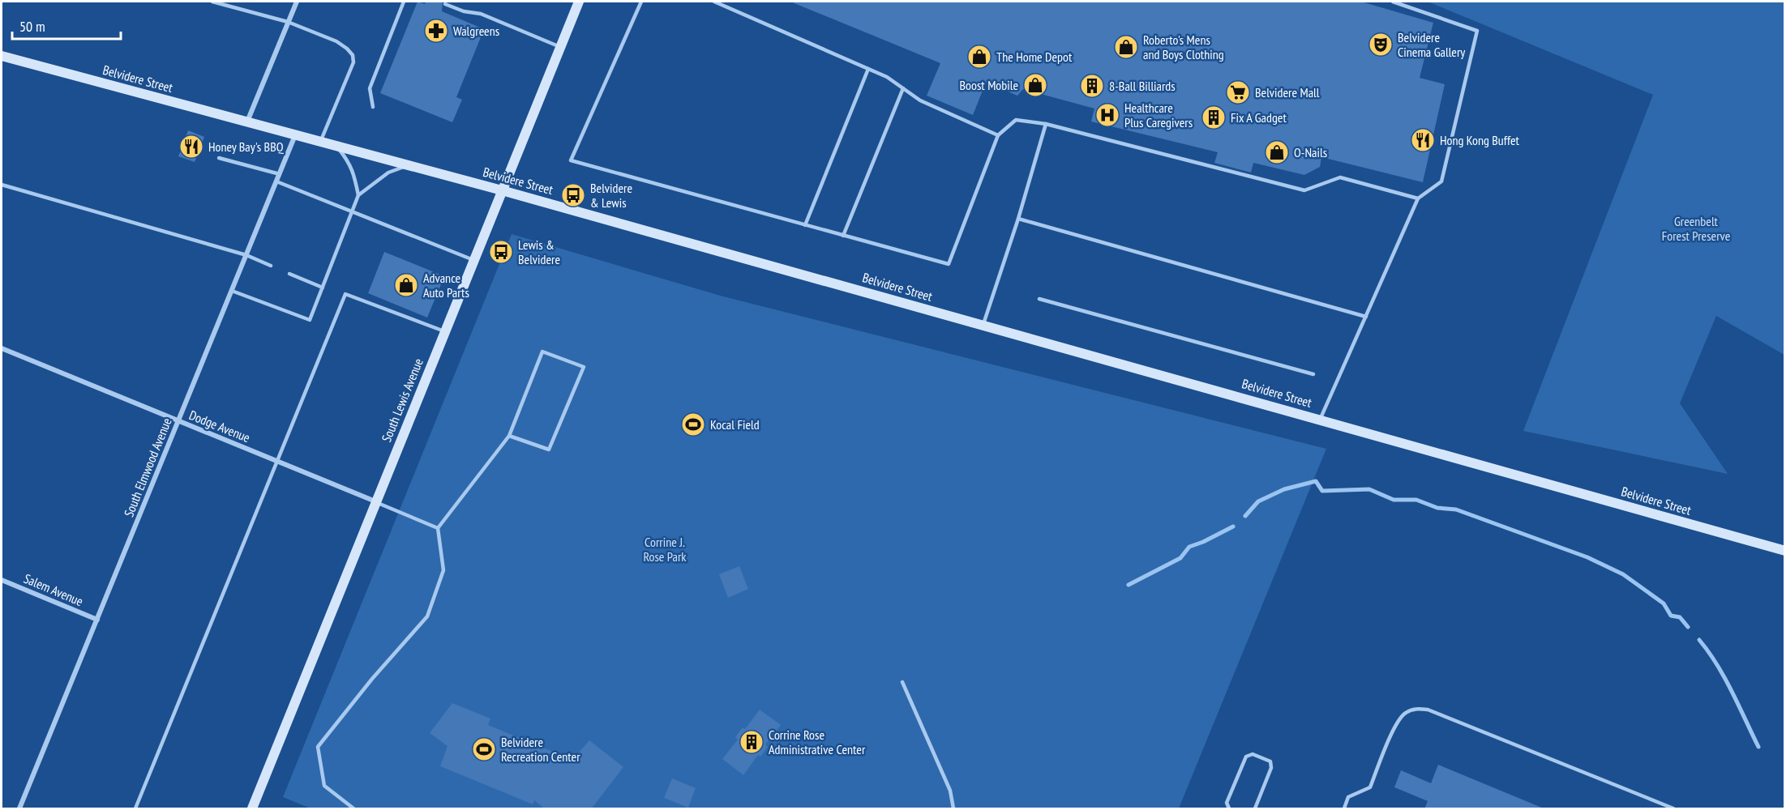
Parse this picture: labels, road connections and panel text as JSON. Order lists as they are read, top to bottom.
{
  "streets": {
    "main road": ["Belvidere Street", "South Lewis Avenue"],
    "street": ["Dodge Avenue", "South Elmwood Avenue", "Salem Avenue"]
  },
  "crossings": [
    ["Belvidere Street", "South Lewis Avenue"],
    ["Belvidere Street", "South Elmwood Avenue"],
    ["South Lewis Avenue", "Dodge Avenue"],
    ["Dodge Avenue", "South Elmwood Avenue"],
    ["South Elmwood Avenue", "Salem Avenue"]
  ],
  "parks": ["Greenbelt Forest Preserve", "Corrine J. Rose Park"],
  "places": {
    "pharmacy": ["Walgreens"],
    "theatre": ["Belvidere Cinema Gallery"],
    "shop": [
      "Roberto's Mens and Boys Clothing",
      "The Home Depot",
      "Boost Mobile",
      "O-Nails",
      "Advance Auto Parts"
    ],
    "building": ["8-Ball Billiards", "Fix A Gadget", "Corrine Rose Administrative Center"],
    "supermarket": ["Belvidere Mall"],
    "hospital": ["Healthcare Plus Caregivers"],
    "restaurant": ["Hong Kong Buffet", "Honey Bay's BBQ"],
    "bus stop": ["Belvidere & Lewis", "Lewis & Belvidere"],
    "sports": ["Kocal Field", "Belvidere Recreation Center"]
  },
  "scale_bar": "50 m"
}
